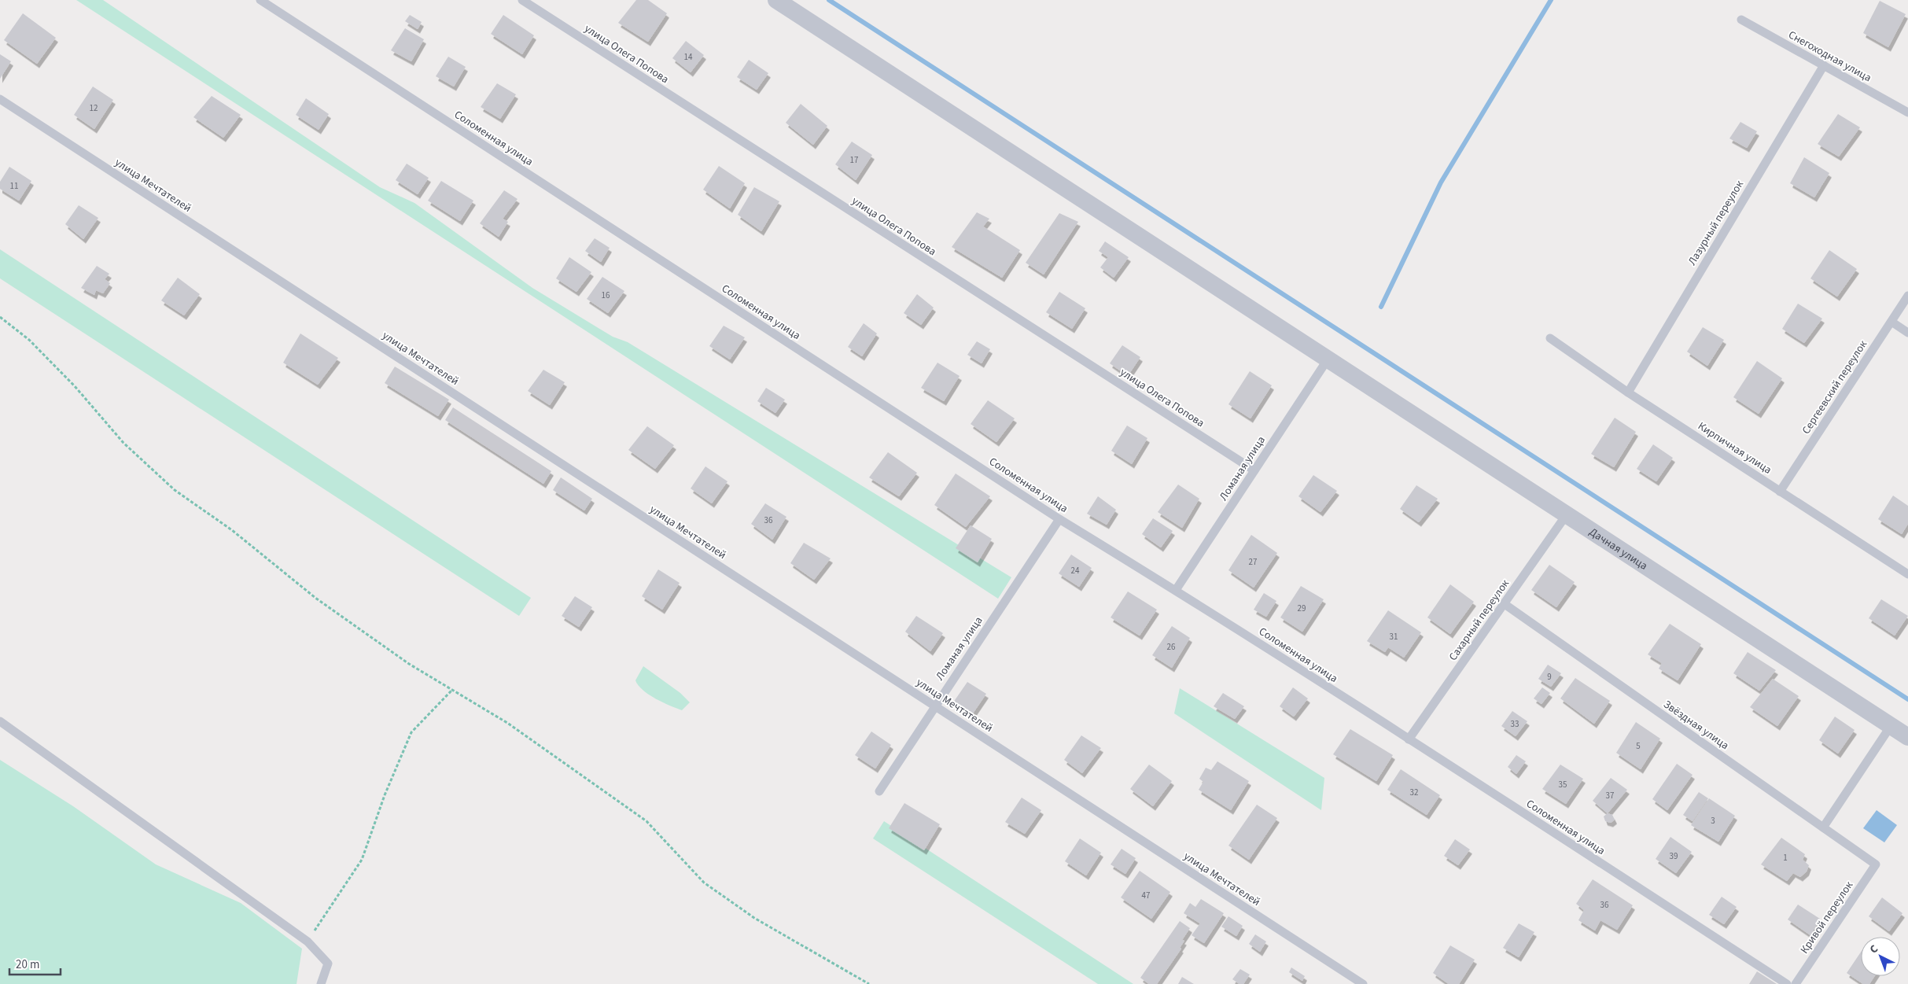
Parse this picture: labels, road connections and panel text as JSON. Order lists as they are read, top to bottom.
{
  "streets": {
    "street": ["Дачная улица"],
    "lane": [
      "улица Олега Попова",
      "Снегоходная улица",
      "Соломенная улица",
      "улица Мечтателей",
      "Лазурный переулок",
      "Сергеевский переулок",
      "Кирпичная улица",
      "Ломаная улица",
      "Сахарный переулок",
      "Звёздная улица",
      "Кривой переулок"
    ]
  },
  "crossings": [
    ["улица Олега Попова", "Ломаная улица"],
    ["Снегоходная улица", "Лазурный переулок"],
    ["Соломенная улица", "Ломаная улица"],
    ["Соломенная улица", "Сахарный переулок"],
    ["улица Мечтателей", "Ломаная улица"],
    ["Лазурный переулок", "Кирпичная улица"],
    ["Сергеевский переулок", "Кирпичная улица"],
    ["Ломаная улица", "Дачная улица"],
    ["Дачная улица", "Сахарный переулок"],
    ["Сахарный переулок", "Звёздная улица"],
    ["Звёздная улица", "Кривой переулок"]
  ],
  "house_numbers": [
    "14",
    "12",
    "17",
    "11",
    "16",
    "36",
    "27",
    "24",
    "29",
    "31",
    "26",
    "9",
    "33",
    "5",
    "35",
    "32",
    "37",
    "3",
    "39",
    "1",
    "47",
    "36"
  ],
  "scale_bar": "20 m",
  "north": "top left"
}
